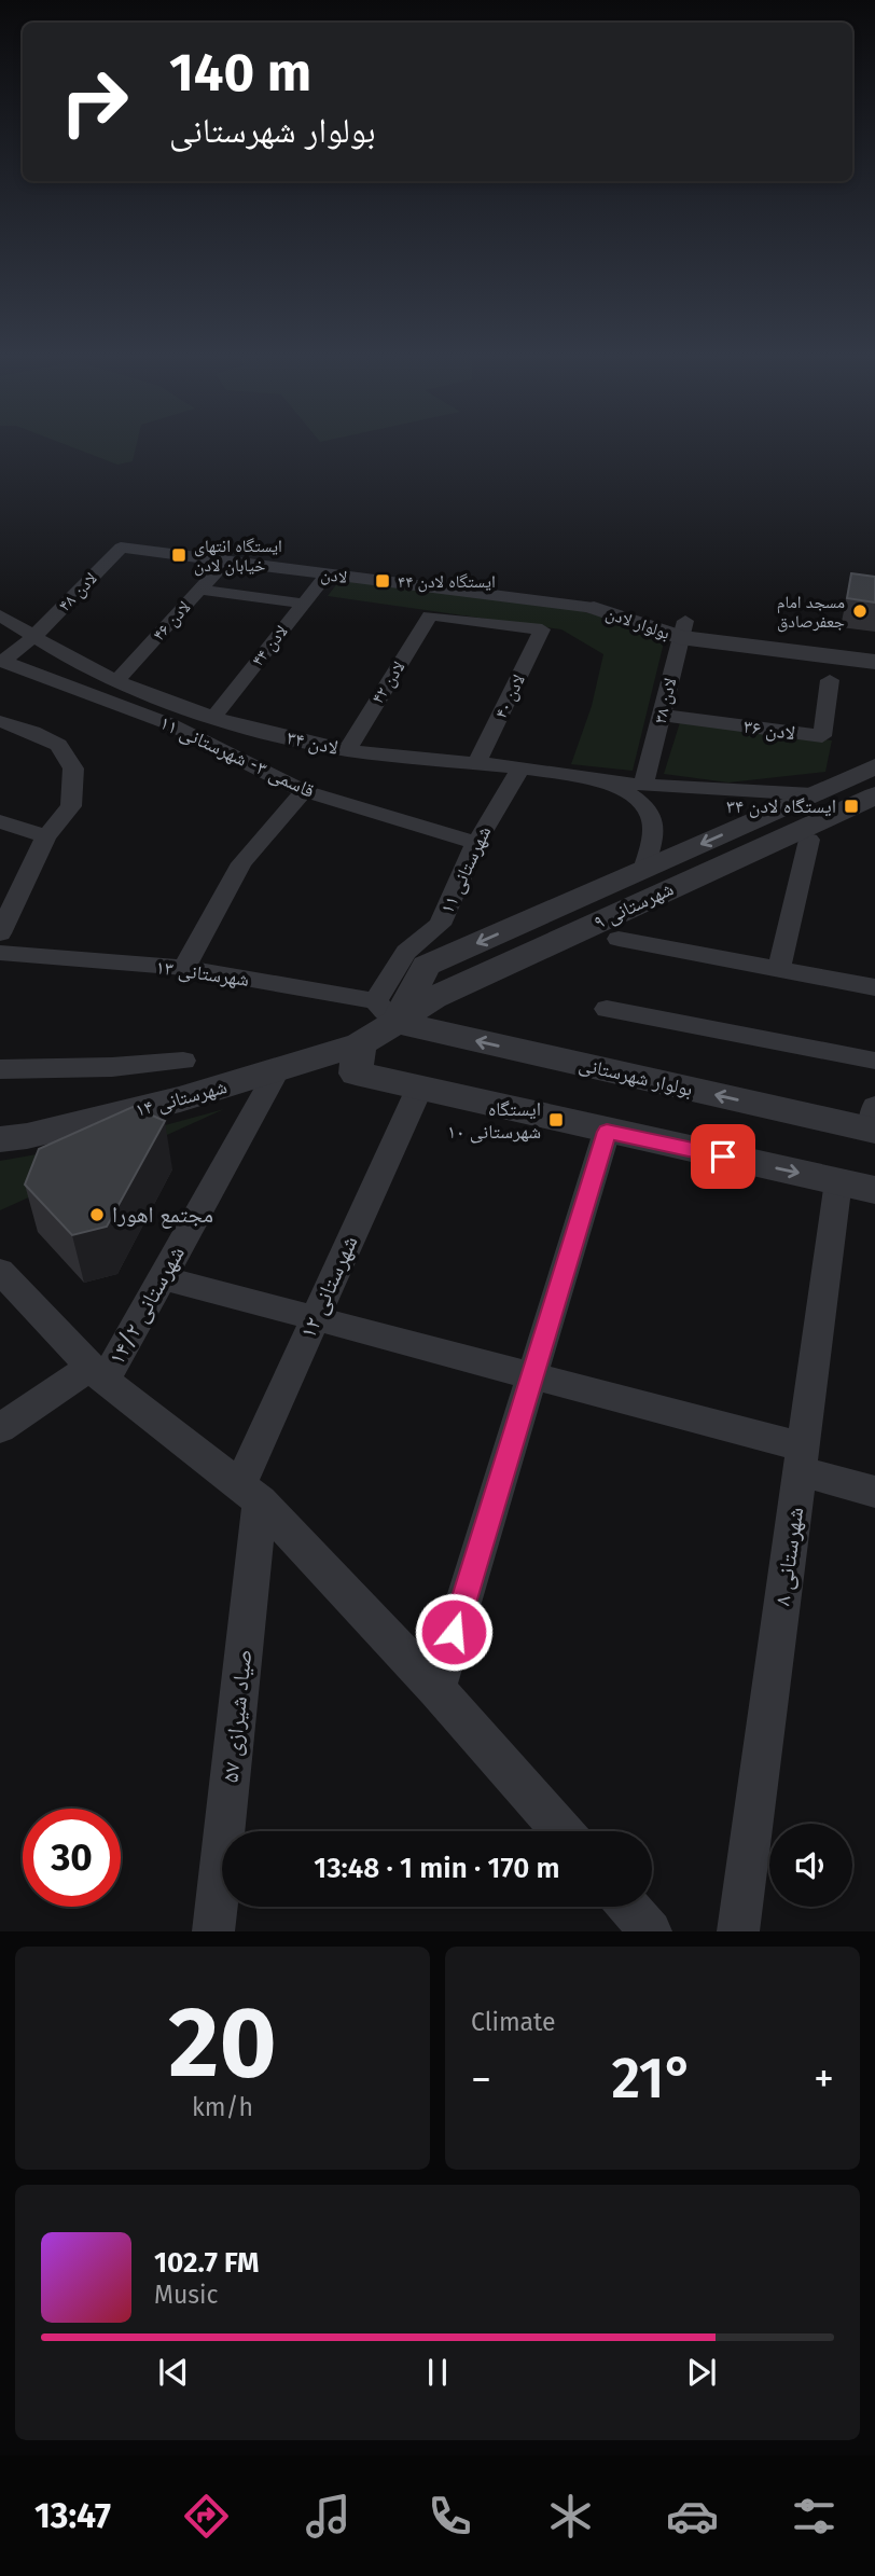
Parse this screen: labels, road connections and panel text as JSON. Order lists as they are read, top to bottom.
{
  "streets": {
    "street": [
      "لادن",
      "لادن ۴۸",
      "لادن ۴۶",
      "بولوار لادن",
      "لادن ۴۴",
      "لادن ۴۲",
      "لادن ۴۰",
      "لادن ۳۸",
      "لادن ۳۶",
      "لادن ۳۴",
      "قاسمی ۳- شهرستانی ۱۱",
      "شهرستانی ۱۱",
      "شهرستانی ۹",
      "شهرستانی ۱۳",
      "بولوار شهرستانی",
      "شهرستانی ۱۴",
      "شهرستانی ۱۲",
      "شهرستانی ۱۴/۲",
      "شهرستانی ۸",
      "صیاد شیرازی ۵۷"
    ]
  },
  "crossings": [
    ["لادن", "لادن ۴۸"],
    ["لادن", "لادن ۴۶"],
    ["لادن", "بولوار لادن"],
    ["لادن", "لادن ۴۴"],
    ["لادن ۴۸", "لادن ۳۴"],
    ["لادن ۴۶", "لادن ۳۴"],
    ["بولوار لادن", "لادن ۳۸"],
    ["لادن ۴۴", "لادن ۳۴"],
    ["لادن ۴۲", "لادن ۴۰"],
    ["لادن ۴۲", "لادن ۳۴"],
    ["لادن ۴۰", "لادن ۳۴"],
    ["لادن ۳۸", "لادن ۳۶"],
    ["لادن ۳۴", "شهرستانی ۱۱"],
    ["قاسمی ۳- شهرستانی ۱۱", "شهرستانی ۱۱"],
    ["شهرستانی ۱۱", "شهرستانی ۹"],
    ["شهرستانی ۱۱", "شهرستانی ۱۳"],
    ["شهرستانی ۱۱", "بولوار شهرستانی"],
    ["شهرستانی ۹", "شهرستانی ۱۳"],
    ["شهرستانی ۹", "بولوار شهرستانی"],
    ["شهرستانی ۹", "شهرستانی ۱۴"],
    ["شهرستانی ۱۳", "بولوار شهرستانی"],
    ["شهرستانی ۱۴", "شهرستانی ۱۴/۲"],
    ["شهرستانی ۱۲", "صیاد شیرازی ۵۷"]
  ],
  "places": {
    "transit": [
      "ایستگاه انتهای خیابان لادن",
      "ایستگاه لادن ۴۴",
      "ایستگاه لادن ۳۴",
      "ایستگاه شهرستانی ۱۰"
    ],
    "other": ["مسجد امام جعفرصادق", "مجتمع اهورا"]
  },
  "page": {
    "turn": ["140 m", "بولوار شهرستانی"],
    "limit": "30",
    "trip": "13:48 · 1 min · 170 m",
    "tile": [
      ["20", "km/h"],
      "Climate"
    ],
    "heat": ["−", "21°", "+"],
    "song": ["102.7 FM", "Music"],
    "tabs": "13:47"
  }
}
